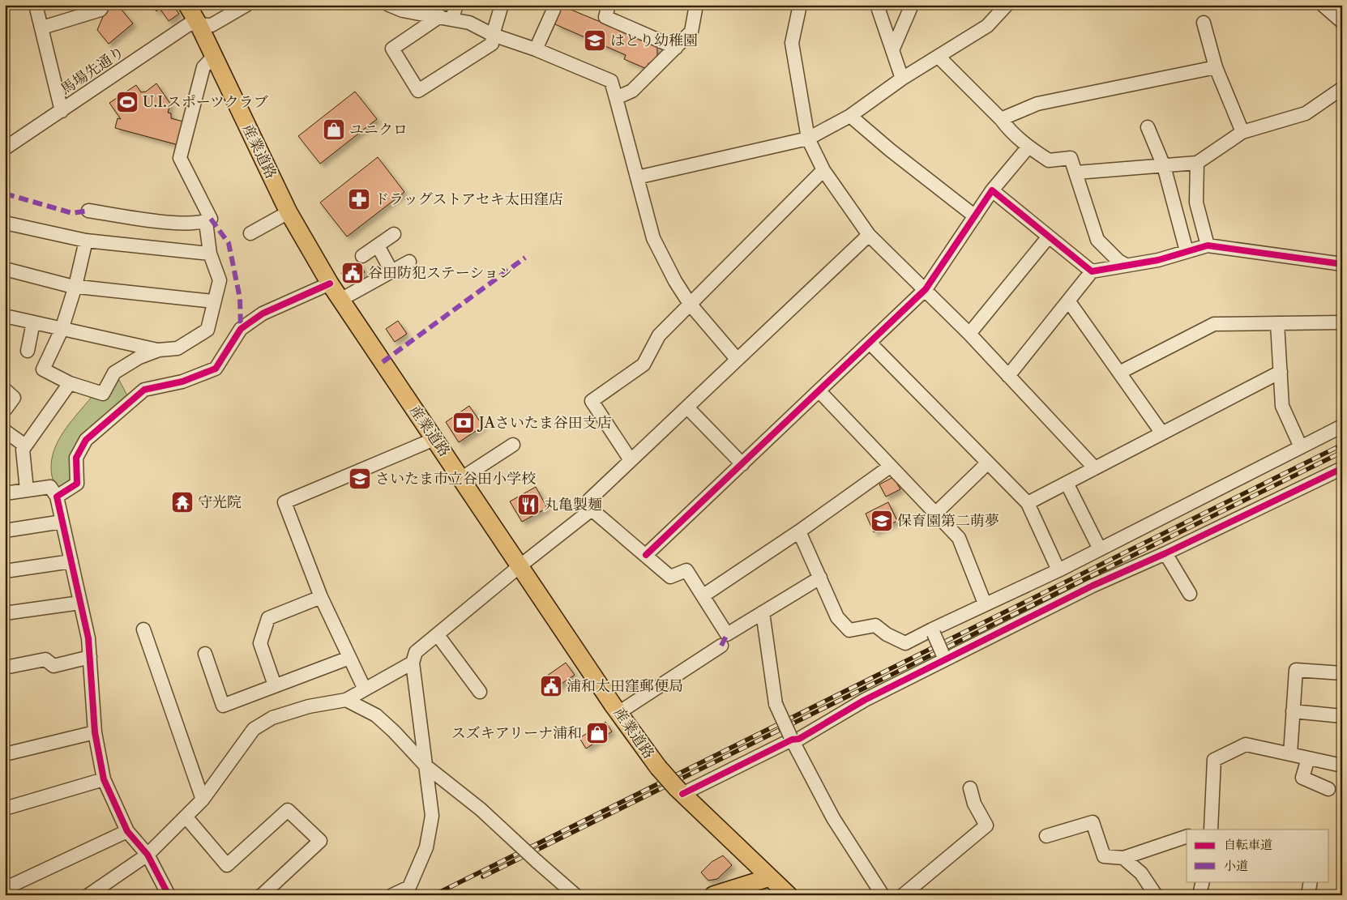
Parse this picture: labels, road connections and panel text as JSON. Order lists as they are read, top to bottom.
{
  "streets": {
    "main road": ["産業道路"],
    "street": ["馬場先通り"]
  },
  "crossings": [
    ["馬場先通り", "産業道路"]
  ],
  "places": {
    "school or university": ["はとり幼稚園", "さいたま市立谷田小学校", "保育園第二萌夢"],
    "sports": ["U.I.スポーツクラブ"],
    "shop": ["ユニクロ", "スズキアリーナ浦和"],
    "pharmacy": ["ドラッグストアセキ太田窪店"],
    "public building": ["谷田防犯ステーション", "浦和太田窪郵便局"],
    "bank": ["JAさいたま谷田支店"],
    "temple": ["守光院"],
    "restaurant": ["丸亀製麺"]
  },
  "legend": ["自転車道", "小道"]
}
